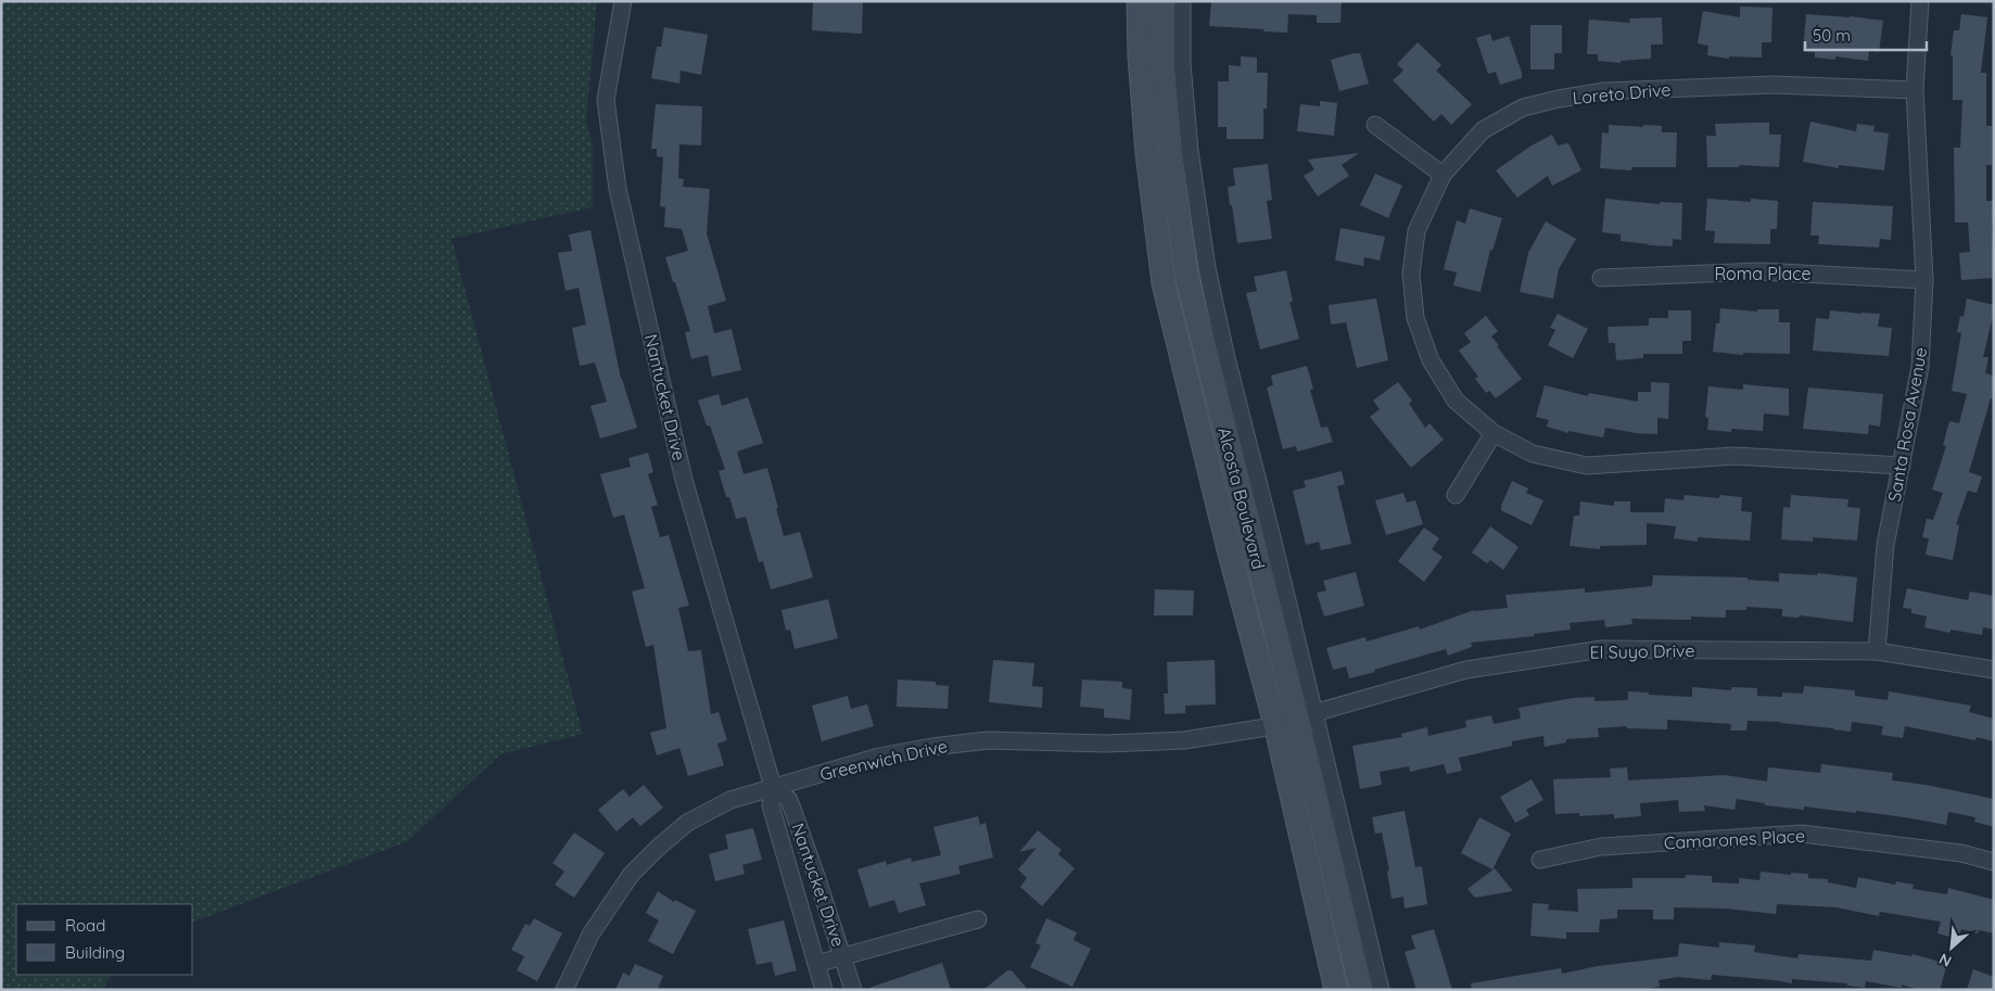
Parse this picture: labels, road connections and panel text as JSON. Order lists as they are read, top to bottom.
{
  "streets": {
    "main road": ["Alcosta Boulevard"],
    "street": [
      "Loreto Drive",
      "Roma Place",
      "Nantucket Drive",
      "Santa Rosa Avenue",
      "El Suyo Drive",
      "Greenwich Drive",
      "Camarones Place"
    ]
  },
  "crossings": [
    ["Loreto Drive", "Santa Rosa Avenue"],
    ["Roma Place", "Santa Rosa Avenue"],
    ["Nantucket Drive", "Greenwich Drive"],
    ["Santa Rosa Avenue", "El Suyo Drive"],
    ["Alcosta Boulevard", "El Suyo Drive"],
    ["Alcosta Boulevard", "Greenwich Drive"],
    ["El Suyo Drive", "Greenwich Drive"]
  ],
  "legend": ["Road", "Building"],
  "scale_bar": "50 m",
  "north": "bottom left"
}
